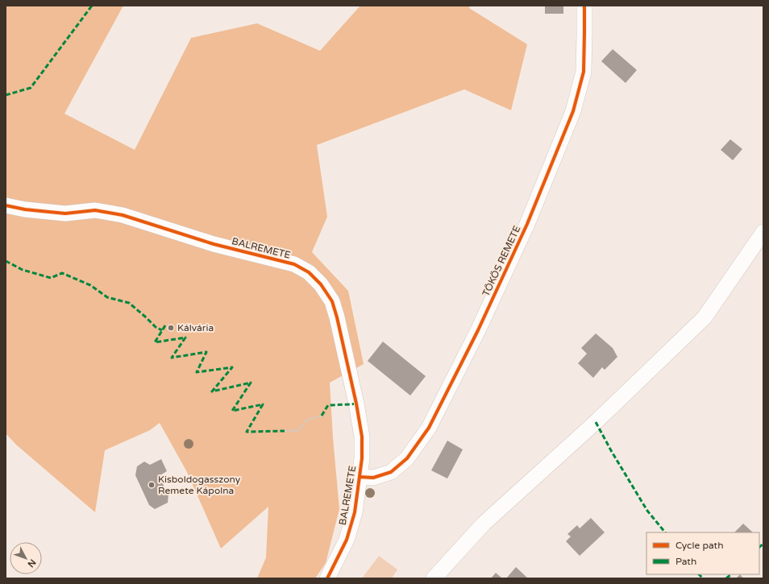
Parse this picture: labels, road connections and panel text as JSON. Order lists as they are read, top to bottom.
{
  "streets": {
    "street": ["BALREMETE", "TÖKÖS REMETE"]
  },
  "crossings": [
    ["BALREMETE", "TÖKÖS REMETE"]
  ],
  "places": ["Kálvária", "Kisboldogasszony Remete Kápolna"],
  "legend": ["Cycle path", "Path"],
  "north": "bottom right"
}
